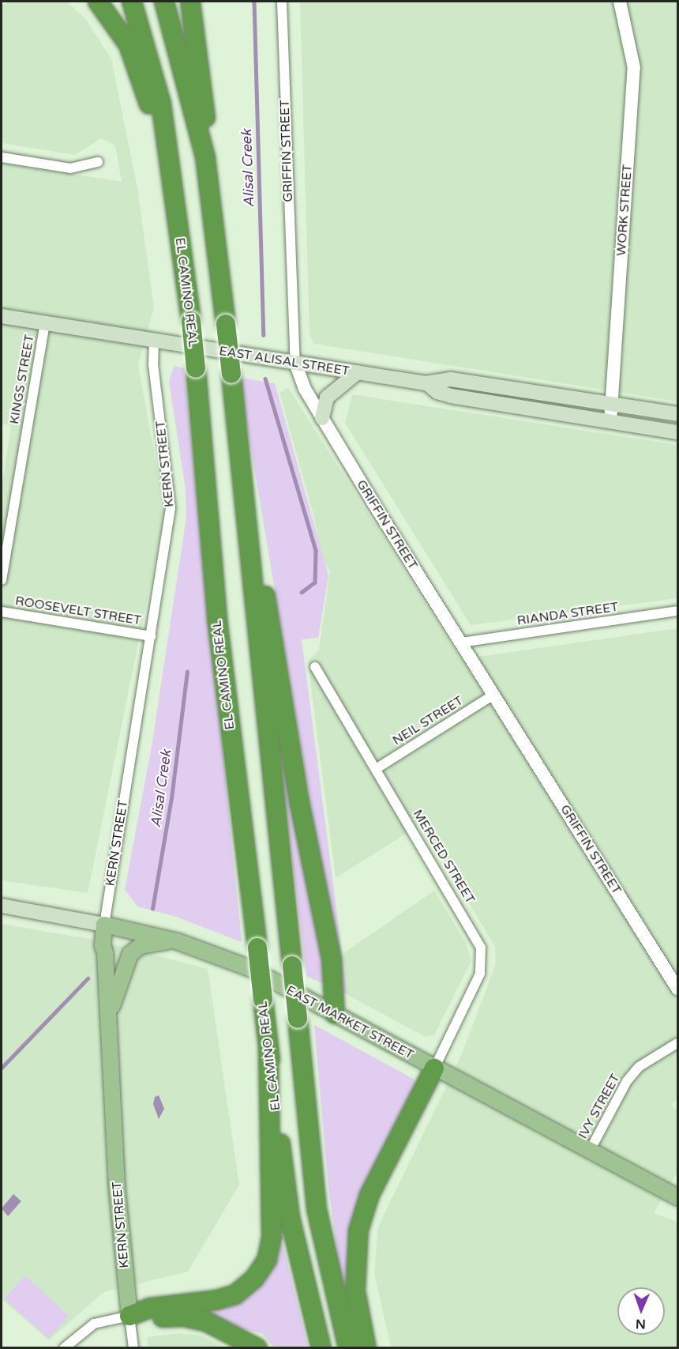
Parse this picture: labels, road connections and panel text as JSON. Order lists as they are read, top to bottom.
{
  "streets": {
    "highway": ["EL CAMINO REAL"],
    "main road": ["EAST ALISAL STREET", "KERN STREET", "EAST MARKET STREET"],
    "street": [
      "GRIFFIN STREET",
      "WORK STREET",
      "KINGS STREET",
      "ROOSEVELT STREET",
      "RIANDA STREET",
      "NEIL STREET",
      "MERCED STREET",
      "IVY STREET"
    ]
  },
  "crossings": [
    ["GRIFFIN STREET", "EAST ALISAL STREET"],
    ["GRIFFIN STREET", "RIANDA STREET"],
    ["GRIFFIN STREET", "NEIL STREET"],
    ["WORK STREET", "EAST ALISAL STREET"],
    ["EAST ALISAL STREET", "KINGS STREET"],
    ["EAST ALISAL STREET", "KERN STREET"],
    ["KERN STREET", "ROOSEVELT STREET"],
    ["KERN STREET", "EAST MARKET STREET"],
    ["NEIL STREET", "MERCED STREET"],
    ["MERCED STREET", "EAST MARKET STREET"],
    ["EAST MARKET STREET", "IVY STREET"]
  ],
  "water": ["Alisal Creek"],
  "north": "bottom"
}
